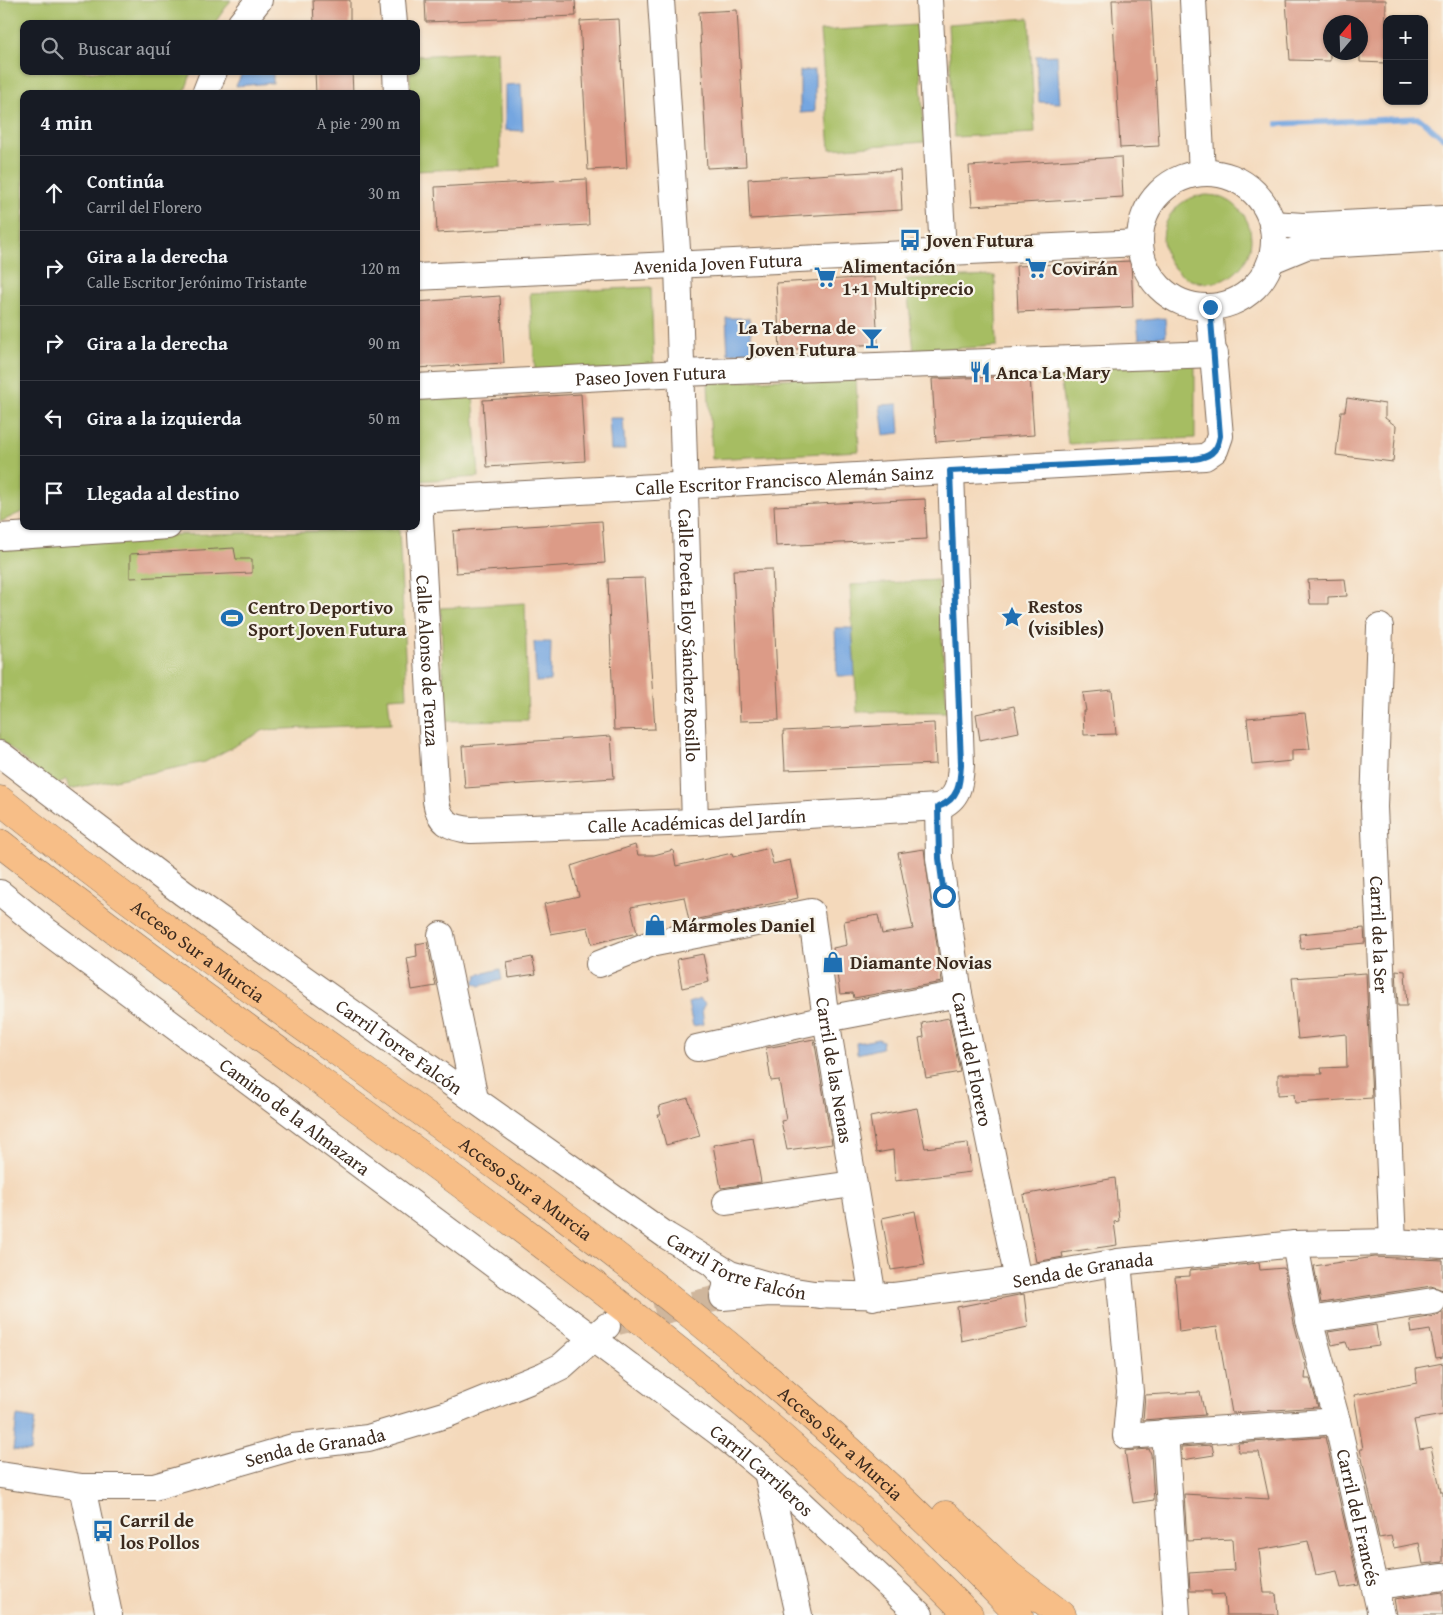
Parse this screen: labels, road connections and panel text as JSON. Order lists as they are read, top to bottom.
{
  "streets": {
    "highway": ["Acceso Sur a Murcia"],
    "street": [
      "Avenida Joven Futura",
      "Paseo Joven Futura",
      "Calle Escritor Francisco Alemán Sainz",
      "Calle Poeta Eloy Sánchez Rosillo",
      "Calle Alonso de Tenza",
      "Calle Académicas del Jardín",
      "Carril de la Ser",
      "Carril Torre Falcón",
      "Carril del Florero",
      "Carril de las Nenas",
      "Camino de la Almazara",
      "Senda de Granada",
      "Carril Carrileros",
      "Carril del Francés"
    ]
  },
  "crossings": [
    ["Avenida Joven Futura", "Calle Escritor Francisco Alemán Sainz"],
    ["Avenida Joven Futura", "Calle Poeta Eloy Sánchez Rosillo"],
    ["Paseo Joven Futura", "Calle Escritor Francisco Alemán Sainz"],
    ["Paseo Joven Futura", "Calle Poeta Eloy Sánchez Rosillo"],
    ["Calle Escritor Francisco Alemán Sainz", "Calle Poeta Eloy Sánchez Rosillo"],
    ["Calle Escritor Francisco Alemán Sainz", "Carril del Florero"],
    ["Calle Poeta Eloy Sánchez Rosillo", "Calle Académicas del Jardín"],
    ["Calle Alonso de Tenza", "Calle Académicas del Jardín"],
    ["Calle Académicas del Jardín", "Carril del Florero"],
    ["Carril de la Ser", "Senda de Granada"],
    ["Carril Torre Falcón", "Senda de Granada"],
    ["Carril del Florero", "Senda de Granada"],
    ["Carril de las Nenas", "Senda de Granada"],
    ["Camino de la Almazara", "Senda de Granada"],
    ["Camino de la Almazara", "Carril Carrileros"],
    ["Senda de Granada", "Carril Carrileros"],
    ["Senda de Granada", "Carril del Francés"]
  ],
  "places": {
    "bus stop": ["Joven Futura", "Carril de los Pollos"],
    "supermarket": ["Covirán", "Alimentación 1+1 Multiprecio"],
    "bar": ["La Taberna de Joven Futura"],
    "restaurant": ["Anca La Mary"],
    "place": ["Restos (visibles)"],
    "sports": ["Centro Deportivo Sport Joven Futura"],
    "shop": ["Mármoles Daniel", "Diamante Novias"]
  },
  "north": "top",
  "page": {
    "map_buttons": ["+", "−"],
    "search": "Buscar aquí",
    "heading": ["4 min", "A pie · 290 m"],
    "list": [
      ["Continúa", "Carril del Florero", "30 m"],
      ["Gira a la derecha", "Calle Escritor Jerónimo Tristante", "120 m"],
      ["Gira a la derecha", "90 m"],
      ["Gira a la izquierda", "50 m"],
      "Llegada al destino"
    ]
  }
}
